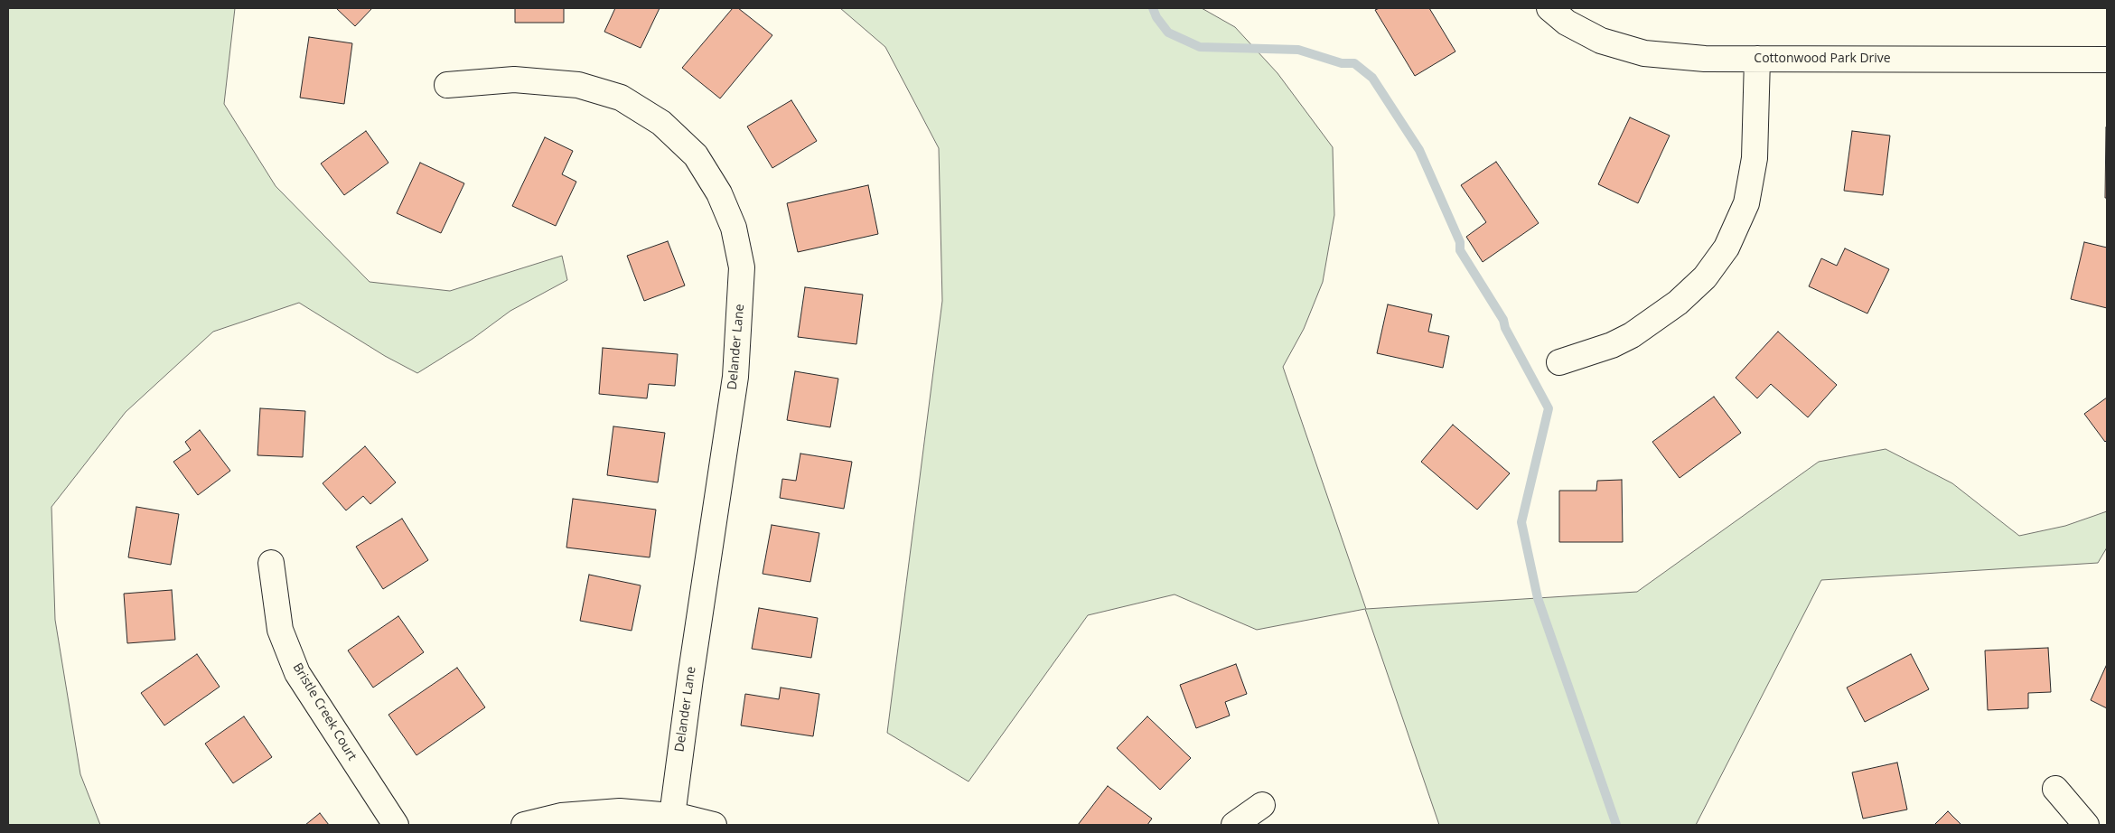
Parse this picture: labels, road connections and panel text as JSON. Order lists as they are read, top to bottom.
{
  "streets": {
    "street": ["Cottonwood Park Drive", "Delander Lane", "Bristle Creek Court"]
  }
}
